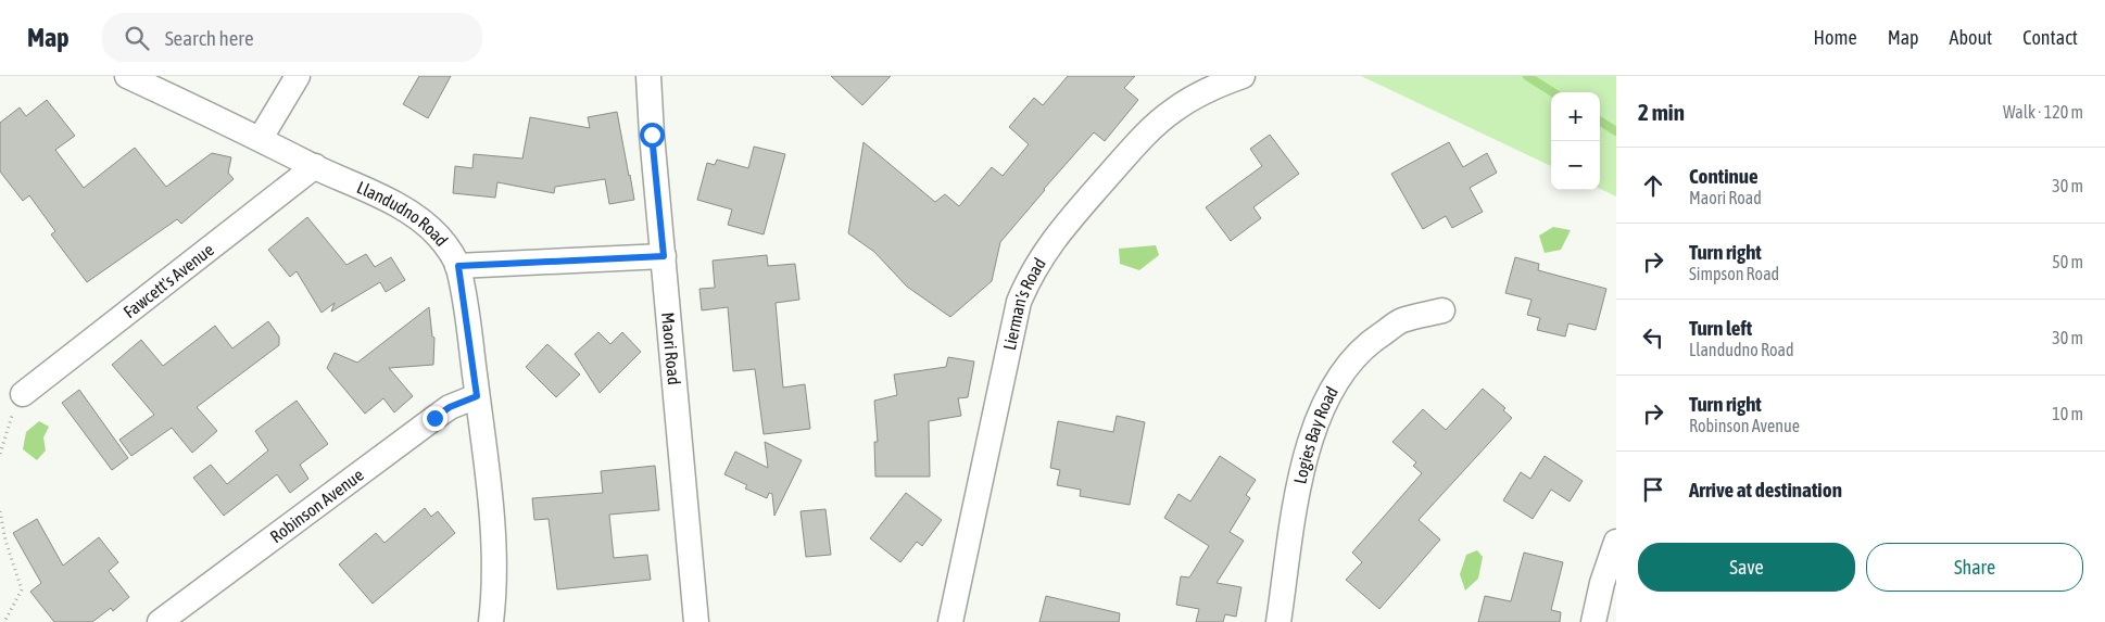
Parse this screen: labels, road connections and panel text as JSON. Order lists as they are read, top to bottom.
{
  "streets": {
    "street": [
      "Llandudno Road",
      "Fawcett's Avenue",
      "Lierman's Road",
      "Maori Road",
      "Logies Bay Road",
      "Robinson Avenue"
    ]
  },
  "crossings": [
    ["Llandudno Road", "Fawcett's Avenue"],
    ["Llandudno Road", "Robinson Avenue"]
  ],
  "page": {
    "header": "Map",
    "search": "Search here",
    "nav": [
      "Home",
      "Map",
      "About",
      "Contact"
    ],
    "heading": ["2 min", "Walk · 120 m"],
    "map_buttons": ["+", "−"],
    "list": [
      ["Continue", "Maori Road", "30 m"],
      ["Turn right", "Simpson Road", "50 m"],
      ["Turn left", "Llandudno Road", "30 m"],
      ["Turn right", "Robinson Avenue", "10 m"],
      "Arrive at destination"
    ],
    "buttons": ["Save", "Share"]
  }
}
